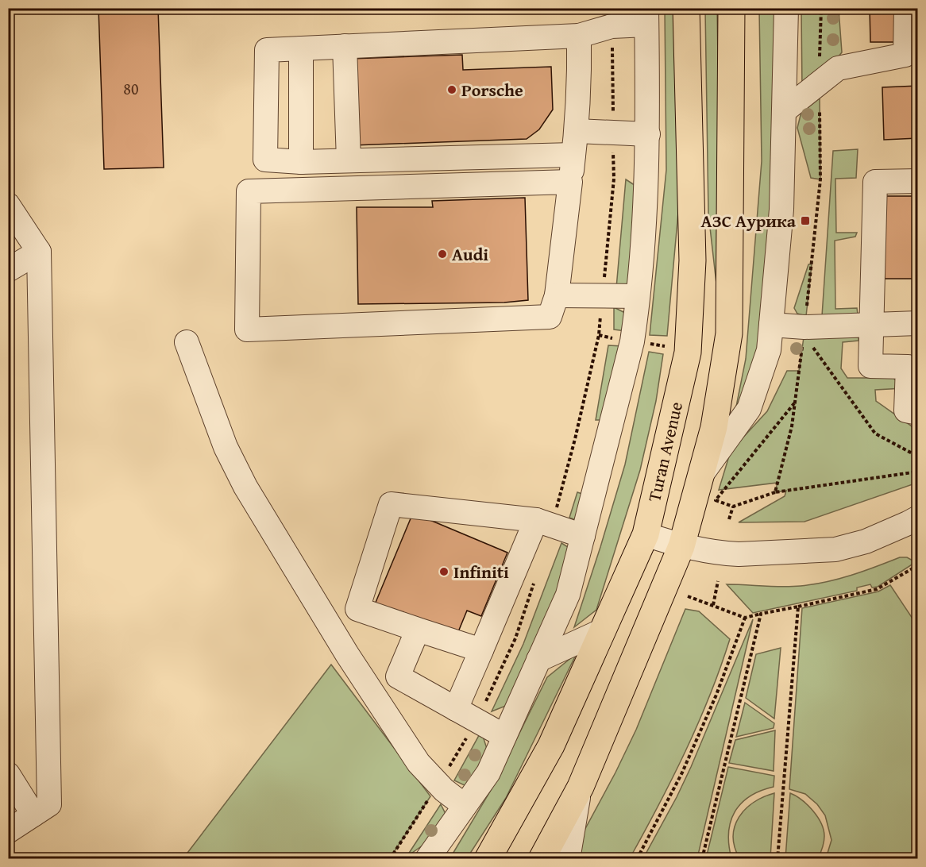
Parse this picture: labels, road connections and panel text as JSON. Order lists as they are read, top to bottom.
{
  "streets": {
    "main road": ["Turan Avenue"]
  },
  "places": {
    "other": ["Porsche", "Audi", "Infiniti"],
    "transit": ["АЗС Аурика"]
  },
  "house_numbers": ["80"]
}
